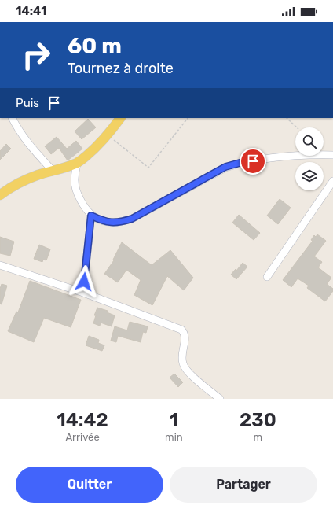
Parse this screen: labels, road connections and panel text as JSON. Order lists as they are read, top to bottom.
{
  "page": {
    "status": "14:41",
    "turn": ["60 m", "Tournez à droite"],
    "then": "Puis",
    "eta": [
      "14:42",
      "Arrivée",
      "1",
      "min",
      "230",
      "m"
    ],
    "buttons": ["Quitter", "Partager"]
  }
}
